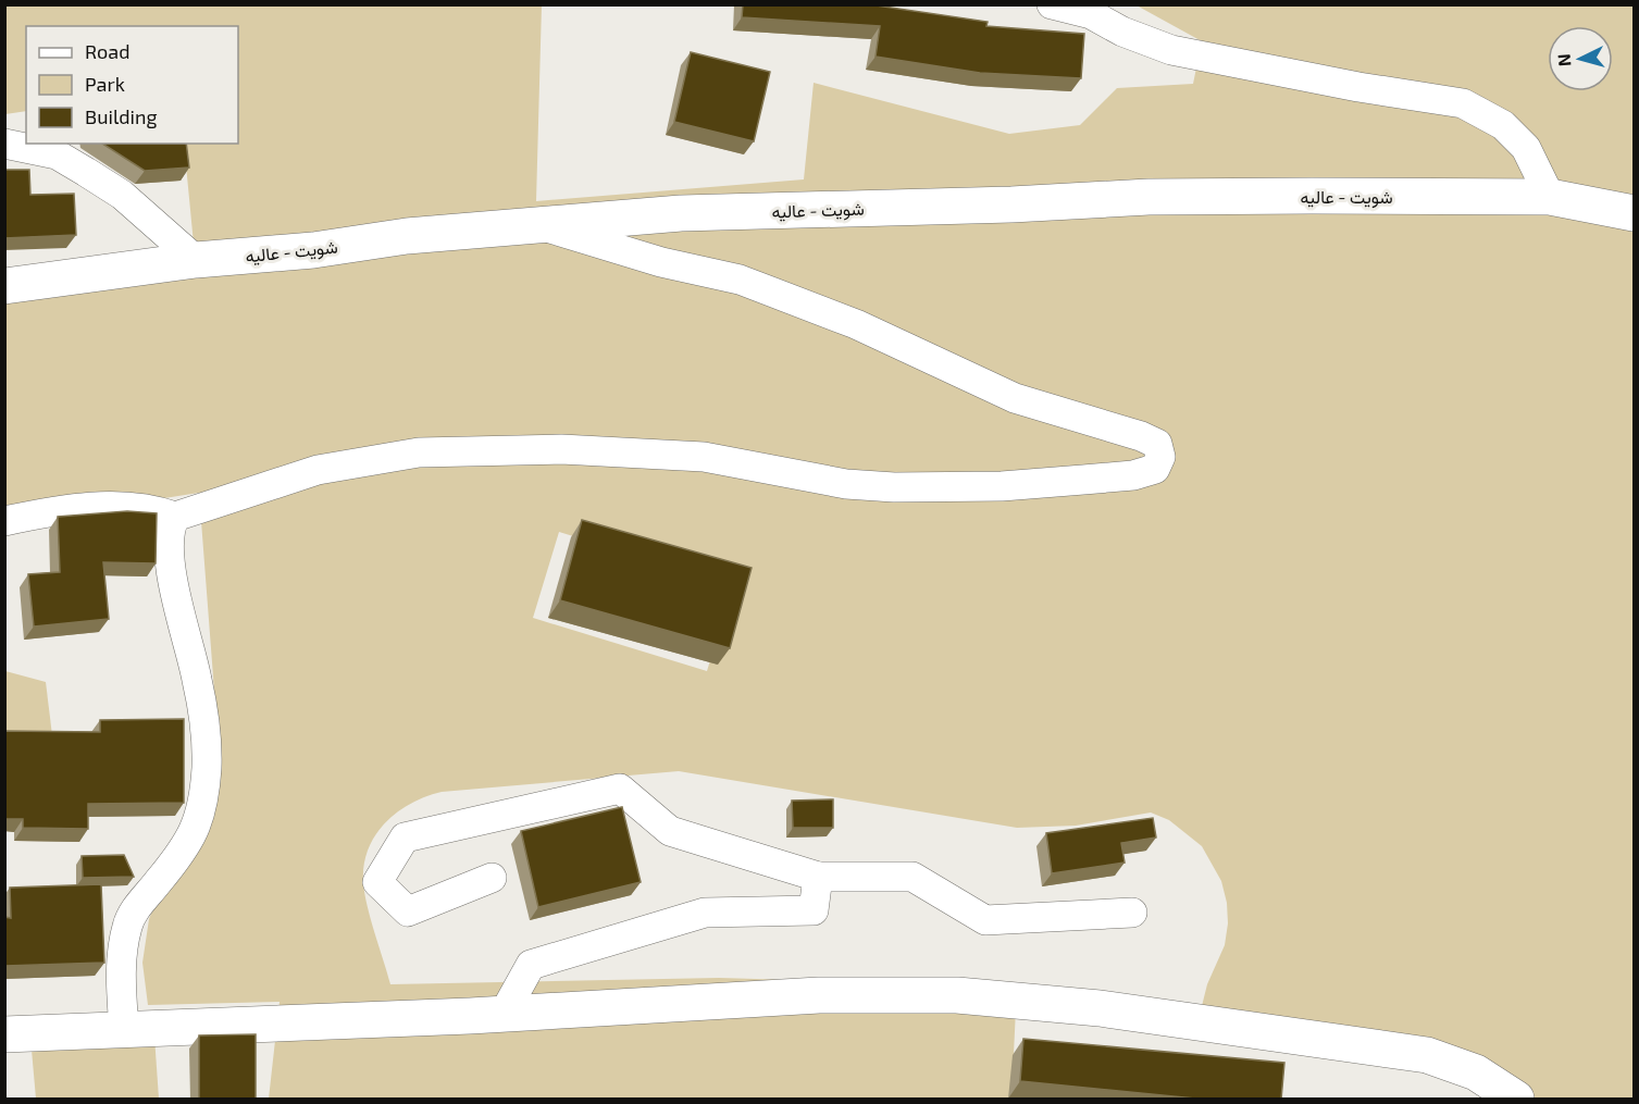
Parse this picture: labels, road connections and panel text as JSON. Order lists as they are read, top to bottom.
{
  "streets": {
    "street": ["شويت - عاليه"]
  },
  "legend": ["Road", "Park", "Building"],
  "north": "left"
}
